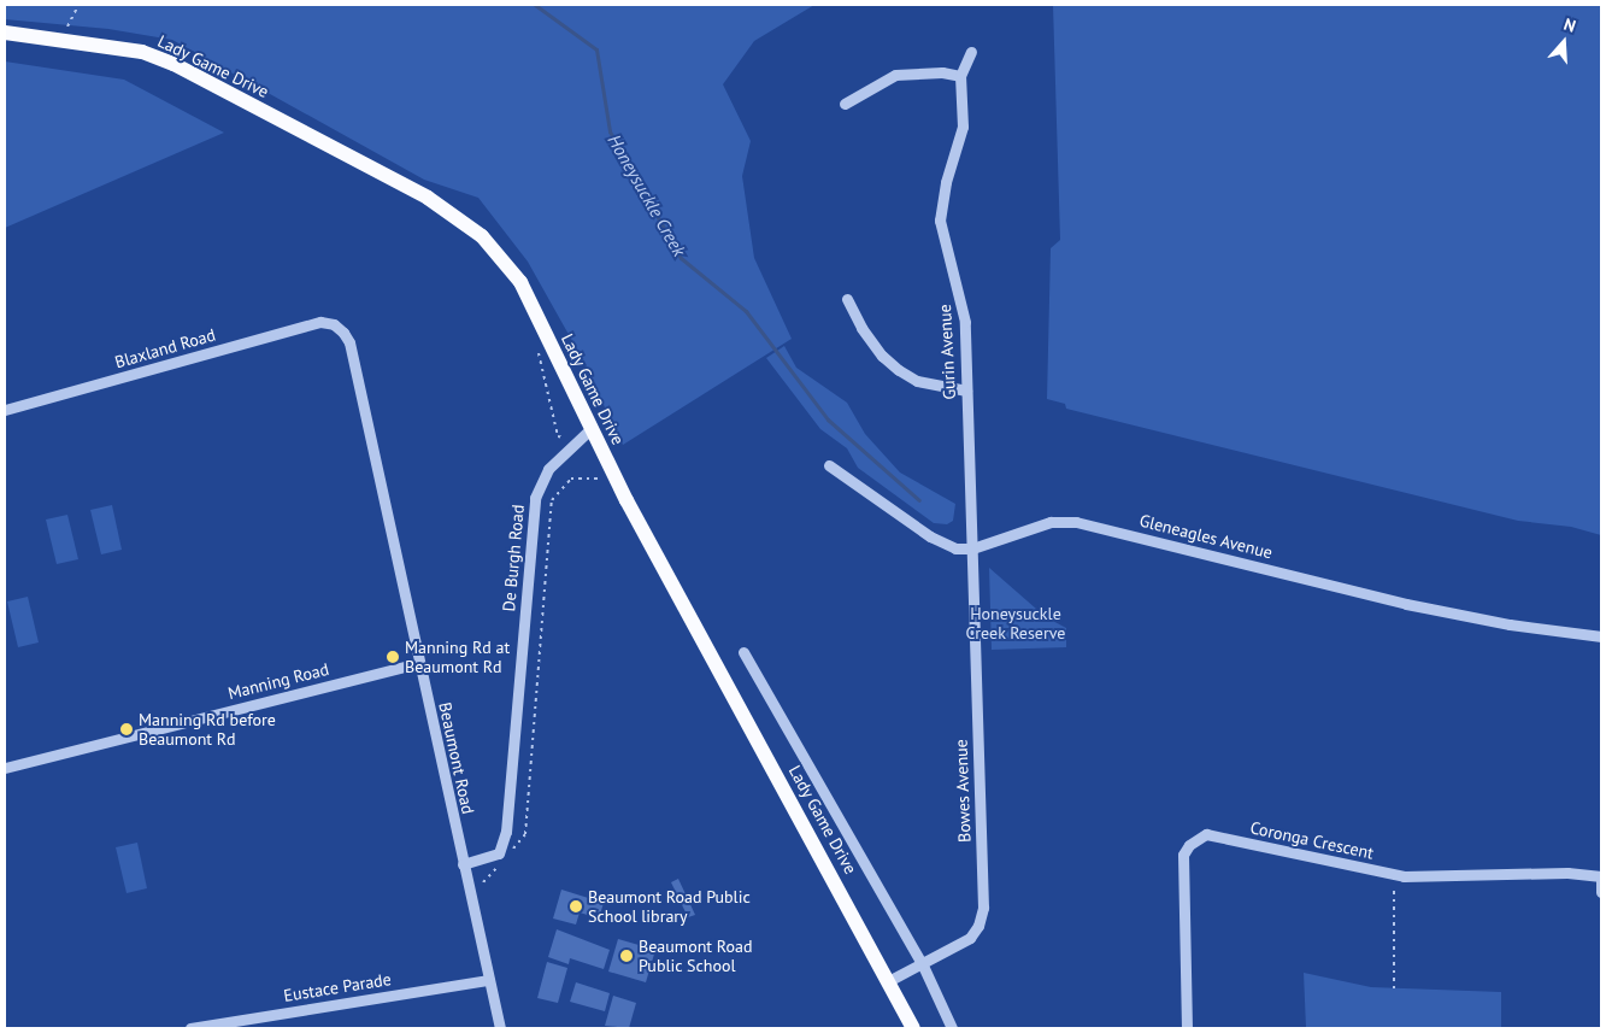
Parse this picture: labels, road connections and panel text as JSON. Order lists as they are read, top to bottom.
{
  "streets": {
    "main road": ["Lady Game Drive"],
    "street": [
      "Blaxland Road",
      "Gurin Avenue",
      "Gleneagles Avenue",
      "De Burgh Road",
      "Manning Road",
      "Beaumont Road",
      "Bowes Avenue",
      "Coronga Crescent",
      "Eustace Parade"
    ]
  },
  "crossings": [
    ["Lady Game Drive", "De Burgh Road"],
    ["Lady Game Drive", "Bowes Avenue"],
    ["Blaxland Road", "Beaumont Road"],
    ["Gurin Avenue", "Gleneagles Avenue"],
    ["Gurin Avenue", "Bowes Avenue"],
    ["Gleneagles Avenue", "Bowes Avenue"],
    ["De Burgh Road", "Beaumont Road"],
    ["Manning Road", "Beaumont Road"],
    ["Beaumont Road", "Eustace Parade"]
  ],
  "water": ["Honeysuckle Creek"],
  "parks": ["Honeysuckle Creek Reserve"],
  "places": [
    "Manning Rd at Beaumont Rd",
    "Manning Rd before Beaumont Rd",
    "Beaumont Road Public School library",
    "Beaumont Road Public School"
  ],
  "north": "top"
}
